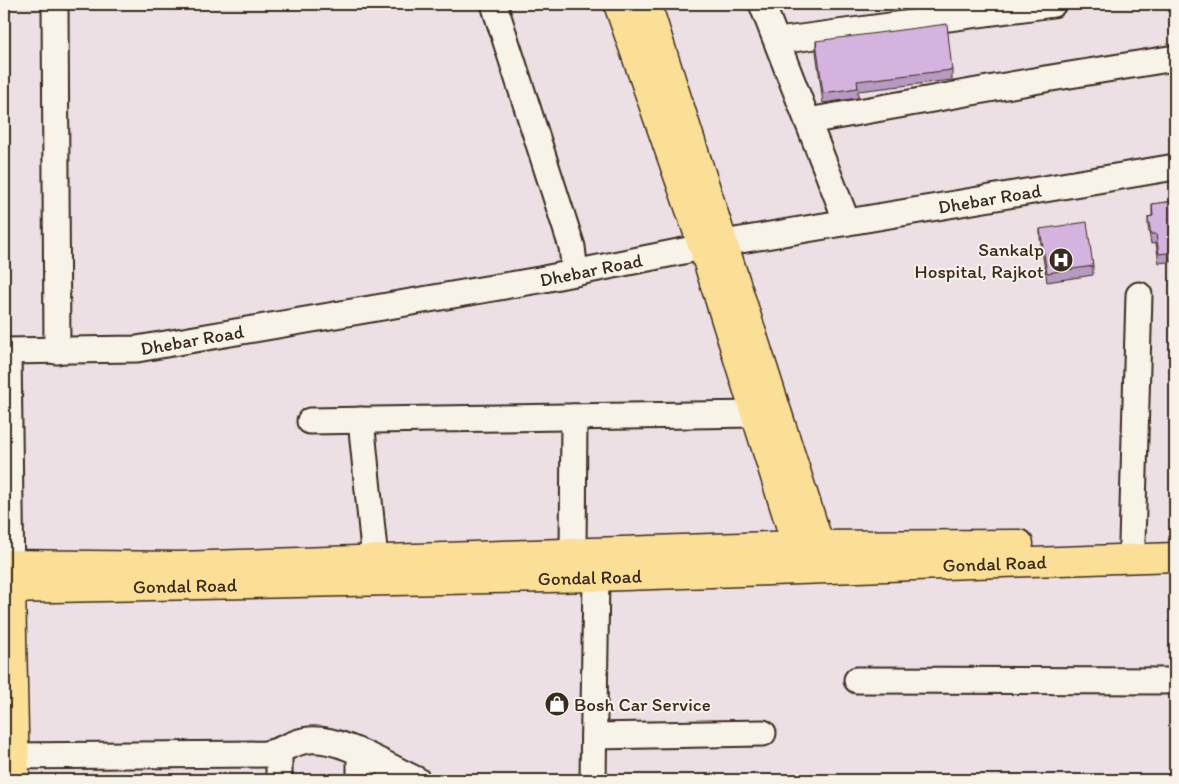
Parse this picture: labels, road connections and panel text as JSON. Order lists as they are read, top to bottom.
{
  "streets": {
    "main road": ["Gondal Road"],
    "street": ["Dhebar Road"]
  },
  "places": {
    "hospital": ["Sankalp Hospital, Rajkot"],
    "shop": ["Bosh Car Service"]
  }
}
